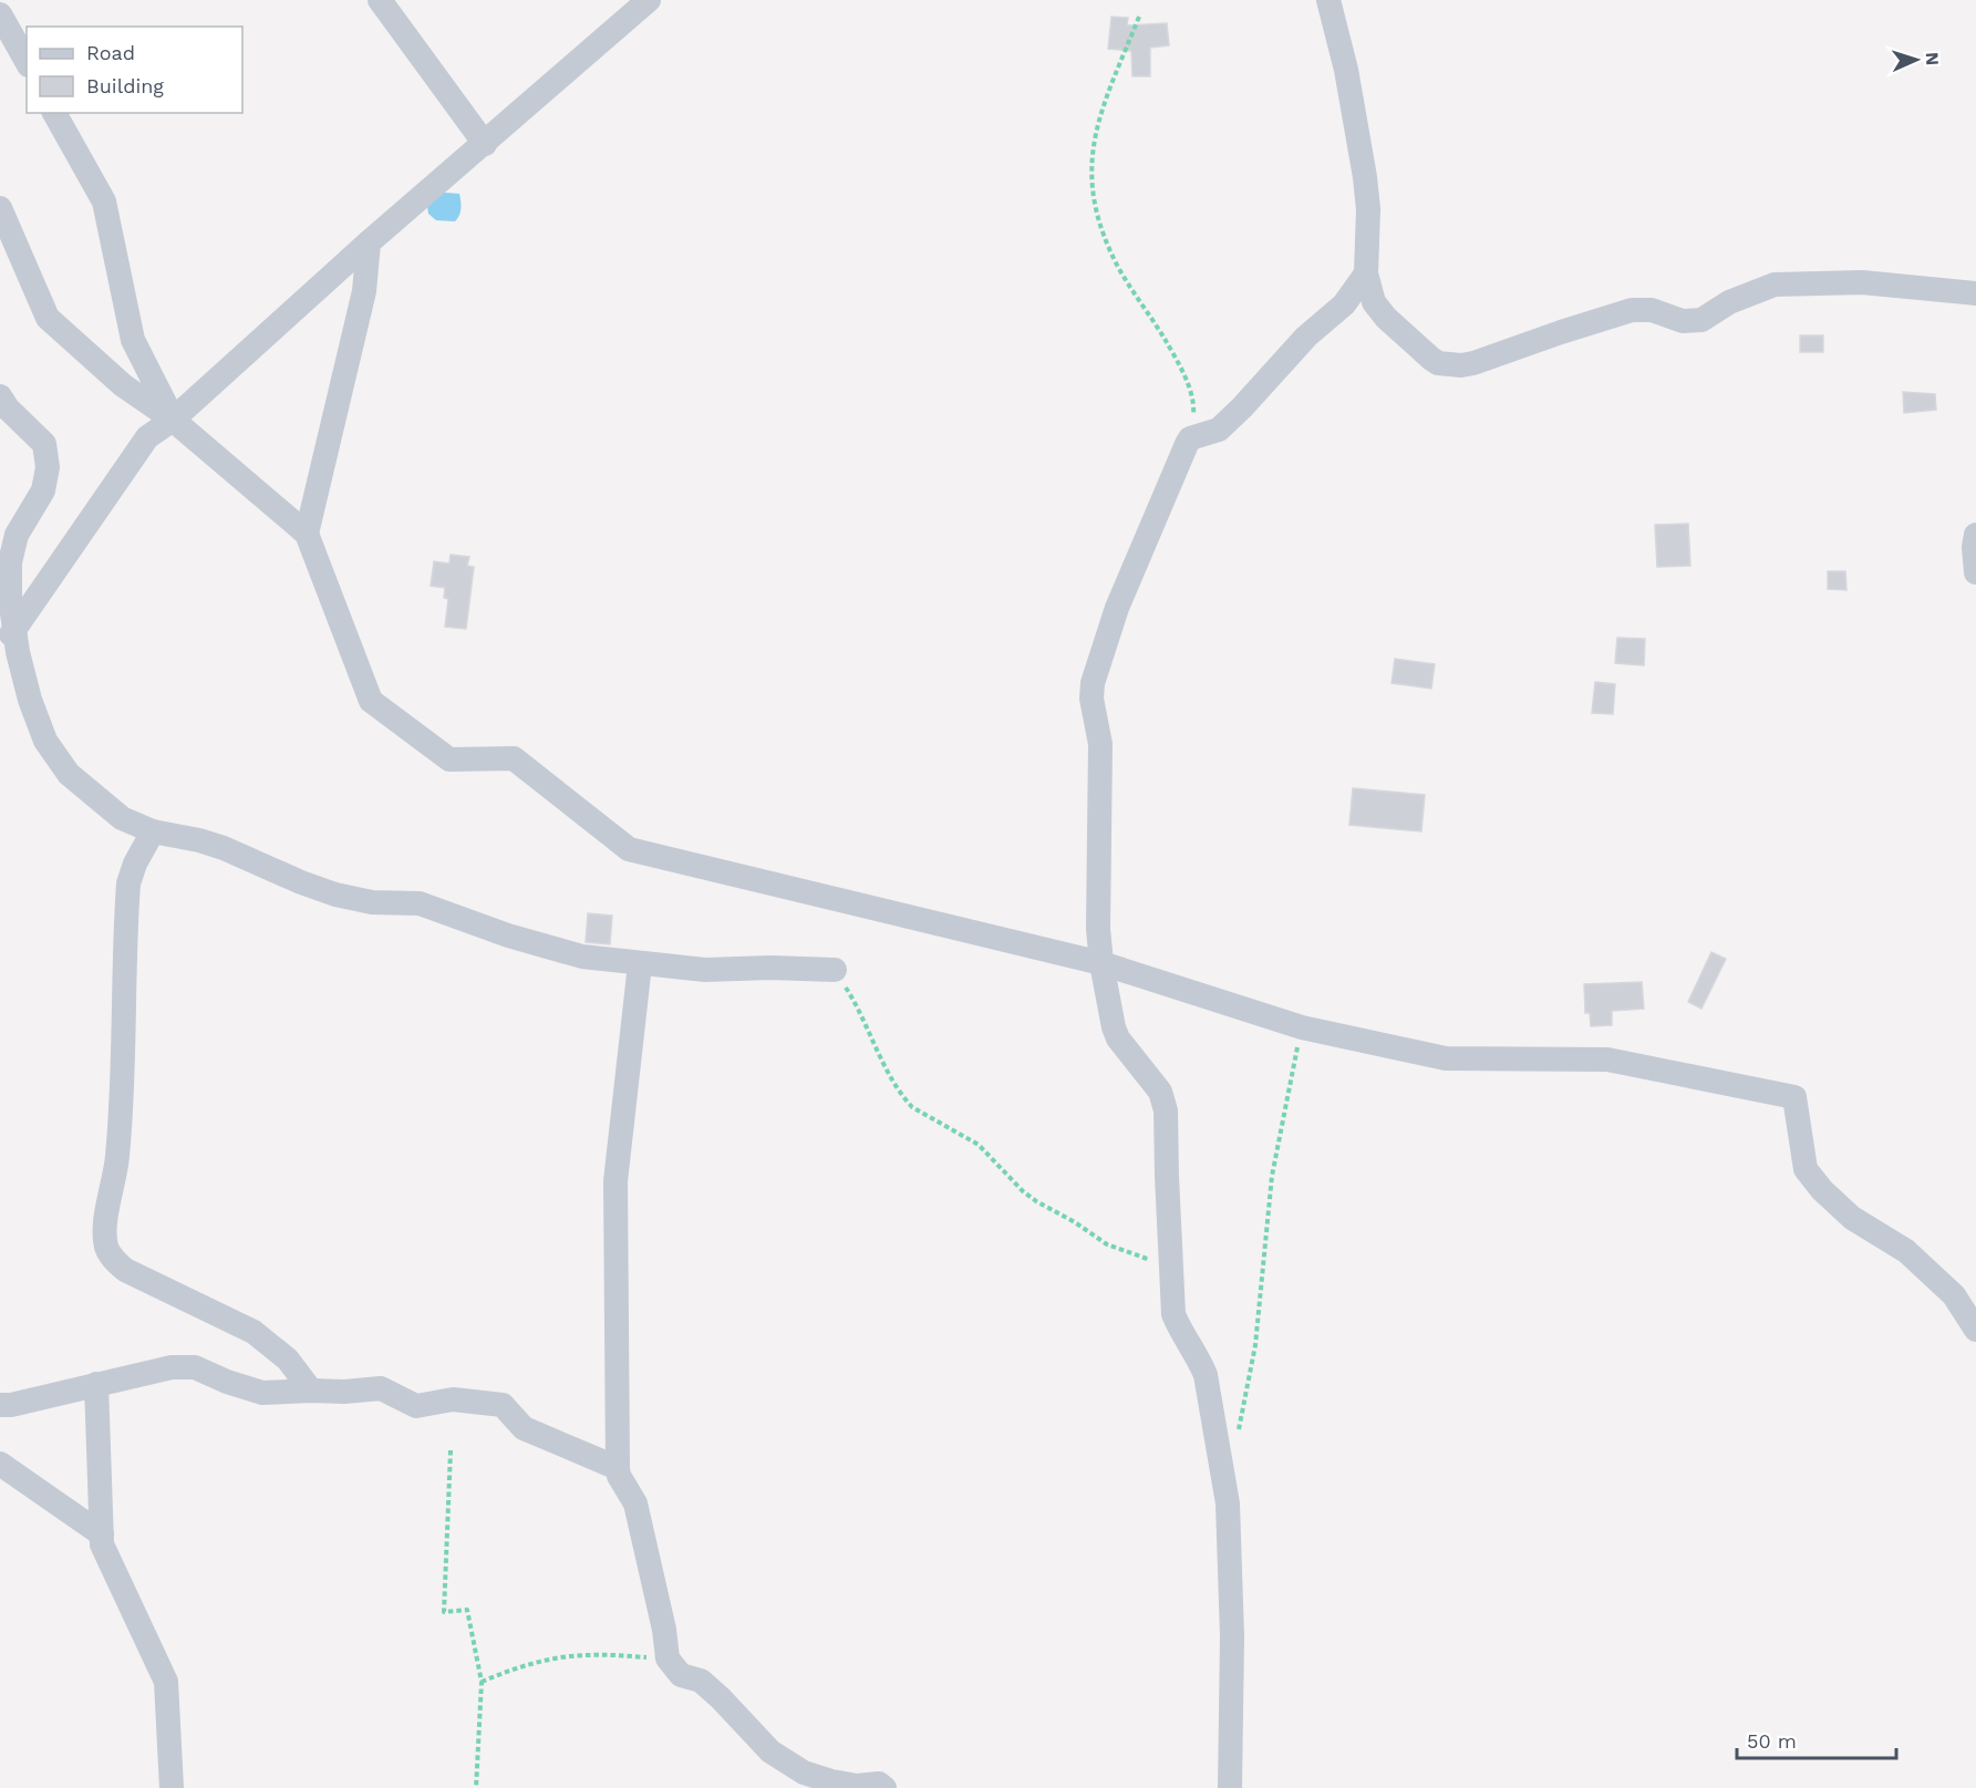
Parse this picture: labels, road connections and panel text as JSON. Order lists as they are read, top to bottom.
{
  "legend": ["Road", "Building"],
  "scale_bar": "50 m",
  "north": "right"
}
